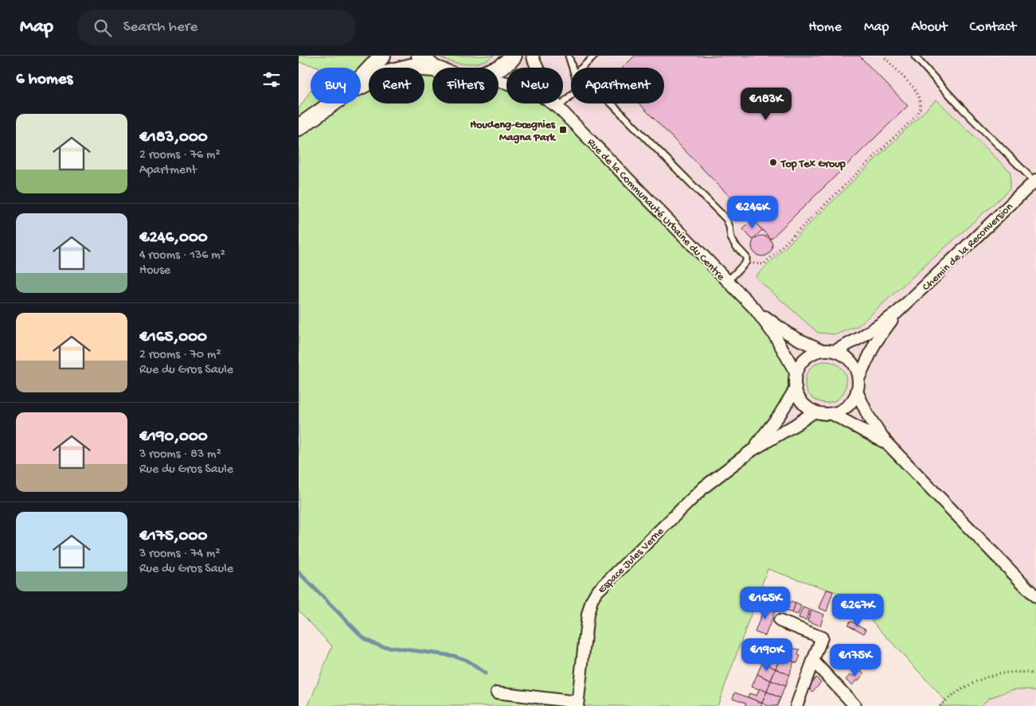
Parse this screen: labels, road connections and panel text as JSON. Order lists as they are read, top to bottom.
{
  "streets": {
    "street": ["Rue de la Communauté Urbaine du Centre", "Chemin de la Reconversion", "Espace Jules Verne"]
  },
  "places": {
    "transit": ["Houdeng-Gœgnies Magna Park"],
    "other": ["Top Tex Group"]
  },
  "page": {
    "header": "Map",
    "search": "Search here",
    "nav": [
      "Home",
      "Map",
      "About",
      "Contact"
    ],
    "heading": "6 homes",
    "chip": [
      "Buy",
      "Rent",
      "Filters",
      "New",
      "Apartment"
    ],
    "price": [
      "€183K",
      "€246K",
      "€165K",
      "€267K",
      "€190K",
      "€175K"
    ],
    "list": [
      {
        "name": "€183,000",
        "note": "2 rooms · 76 m² · Apartment"
      },
      {
        "name": "€246,000",
        "note": "4 rooms · 136 m² · House"
      },
      {
        "name": "€165,000",
        "note": "2 rooms · 70 m² · Rue du Gros Saule"
      },
      {
        "name": "€190,000",
        "note": "3 rooms · 83 m² · Rue du Gros Saule"
      },
      {
        "name": "€175,000",
        "note": "3 rooms · 74 m² · Rue du Gros Saule"
      }
    ]
  }
}
